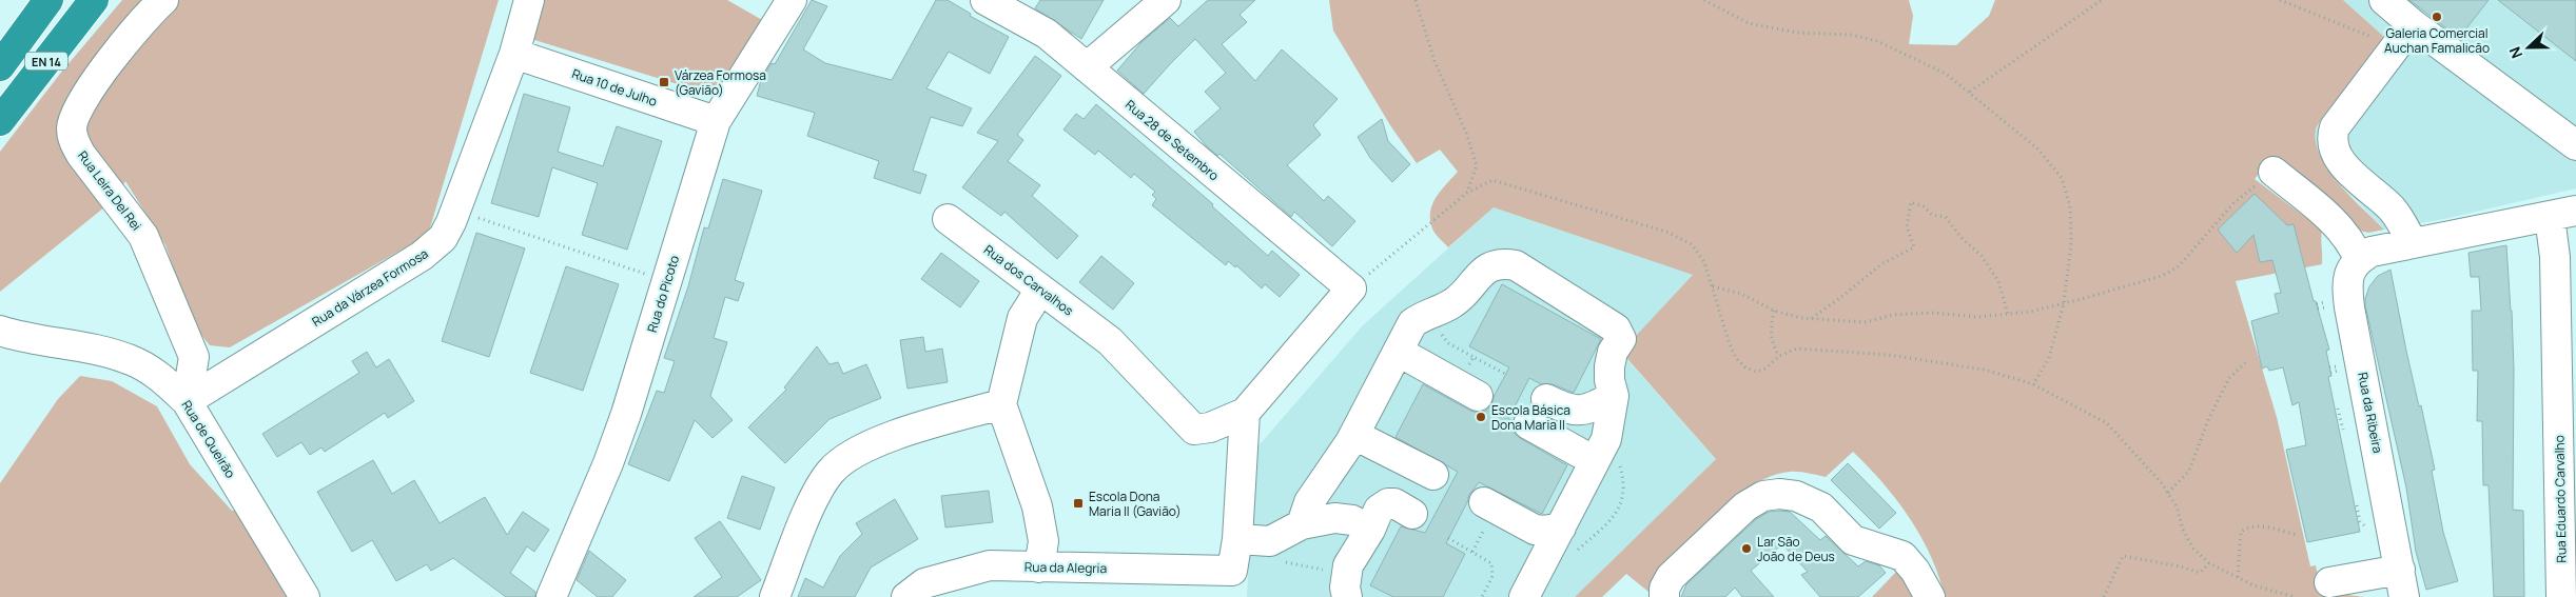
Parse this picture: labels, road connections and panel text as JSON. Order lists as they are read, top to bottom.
{
  "streets": {
    "highway": ["EN 14"],
    "street": [
      "Rua 10 de Julho",
      "Rua 28 de Setembro",
      "Rua Leira Del Rei",
      "Rua dos Carvalhos",
      "Rua da Várzea Formosa",
      "Rua do Picoto",
      "Rua da Ribeira",
      "Rua de Queirão",
      "Rua Eduardo Carvalho",
      "Rua da Alegria"
    ]
  },
  "crossings": [
    ["Rua 10 de Julho", "Rua da Várzea Formosa"],
    ["Rua 10 de Julho", "Rua do Picoto"],
    ["Rua Leira Del Rei", "Rua da Várzea Formosa"],
    ["Rua Leira Del Rei", "Rua de Queirão"],
    ["Rua da Várzea Formosa", "Rua de Queirão"]
  ],
  "places": {
    "other": ["Galeria Comercial Auchan Famalicão", "Escola Básica Dona Maria II", "Lar São João de Deus"],
    "transit": ["Várzea Formosa (Gavião)", "Escola Dona Maria II (Gavião)"]
  },
  "north": "left"
}
